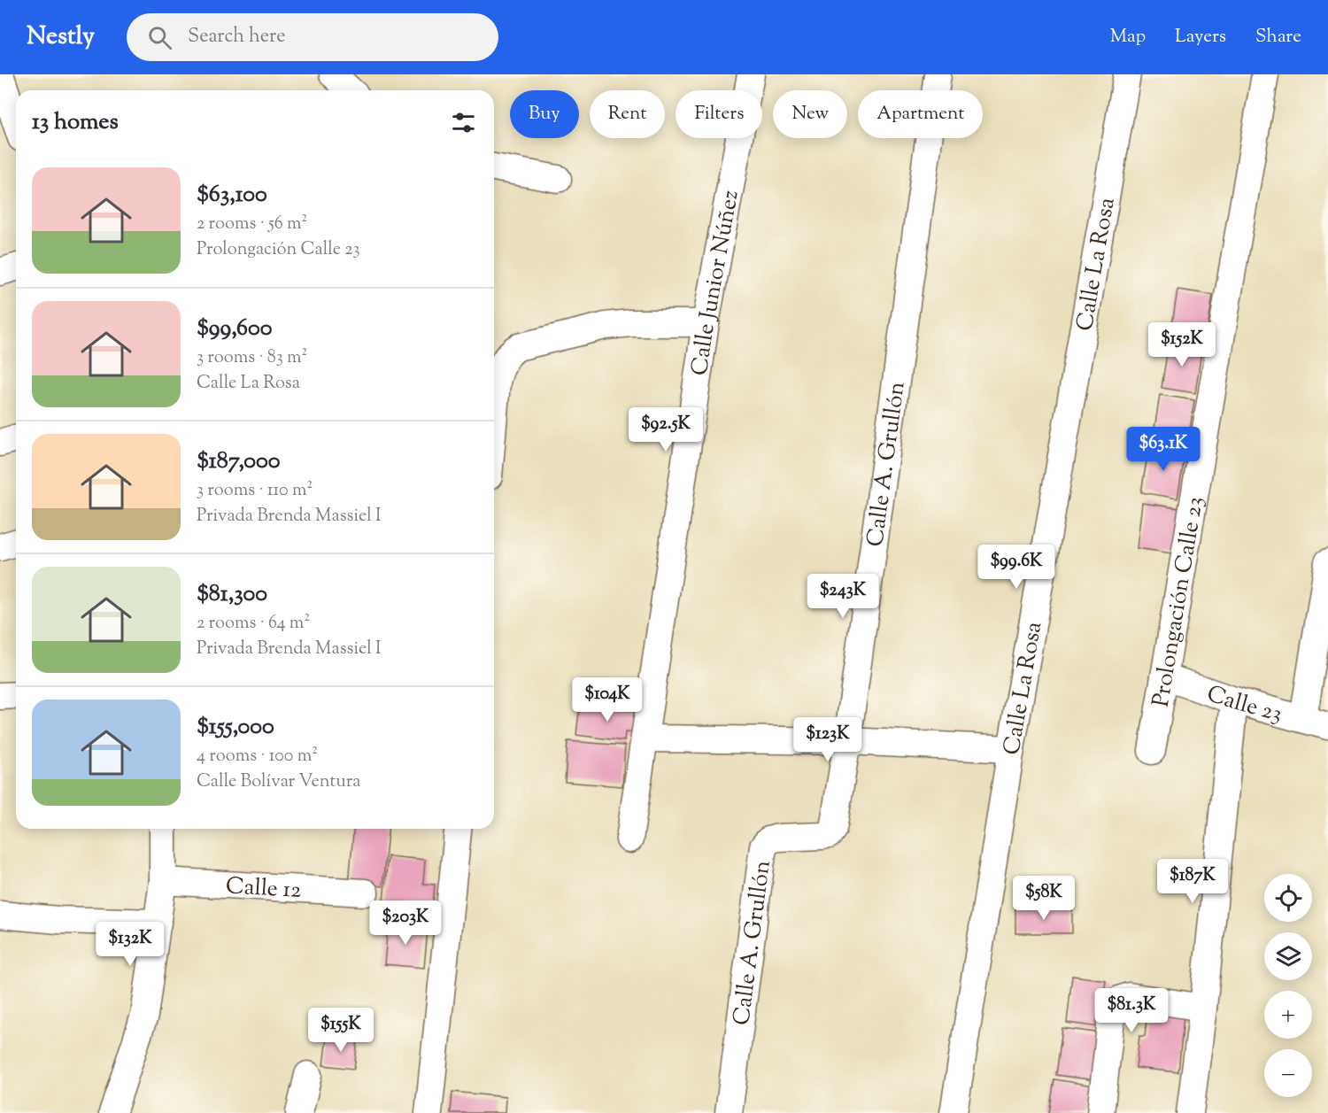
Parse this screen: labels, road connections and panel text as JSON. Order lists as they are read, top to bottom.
{
  "streets": {
    "street": [
      "Calle La Rosa",
      "Calle Junior Núñez",
      "Calle A. Grullón",
      "Prolongación Calle 23",
      "Calle 23",
      "Calle 12"
    ]
  },
  "crossings": [
    ["Prolongación Calle 23", "Calle 23"]
  ],
  "page": {
    "header": "Nestly",
    "search": "Search here",
    "nav": ["Map", "Layers", "Share"],
    "chip": [
      "Buy",
      "Rent",
      "Filters",
      "New",
      "Apartment"
    ],
    "heading": "13 homes",
    "list": [
      {
        "name": "$63,100",
        "note": "2 rooms · 56 m² · Prolongación Calle 23"
      },
      {
        "name": "$99,600",
        "note": "3 rooms · 83 m² · Calle La Rosa"
      },
      {
        "name": "$187,000",
        "note": "3 rooms · 110 m² · Privada Brenda Massiel I"
      },
      {
        "name": "$81,300",
        "note": "2 rooms · 64 m² · Privada Brenda Massiel I"
      },
      {
        "name": "$155,000",
        "note": "4 rooms · 100 m² · Calle Bolívar Ventura"
      }
    ],
    "price": [
      "$152K",
      "$92.5K",
      "$63.1K",
      "$99.6K",
      "$243K",
      "$104K",
      "$123K",
      "$187K",
      "$58K",
      "$203K",
      "$132K",
      "$81.3K",
      "$155K"
    ],
    "map_buttons": ["+", "−"]
  }
}
